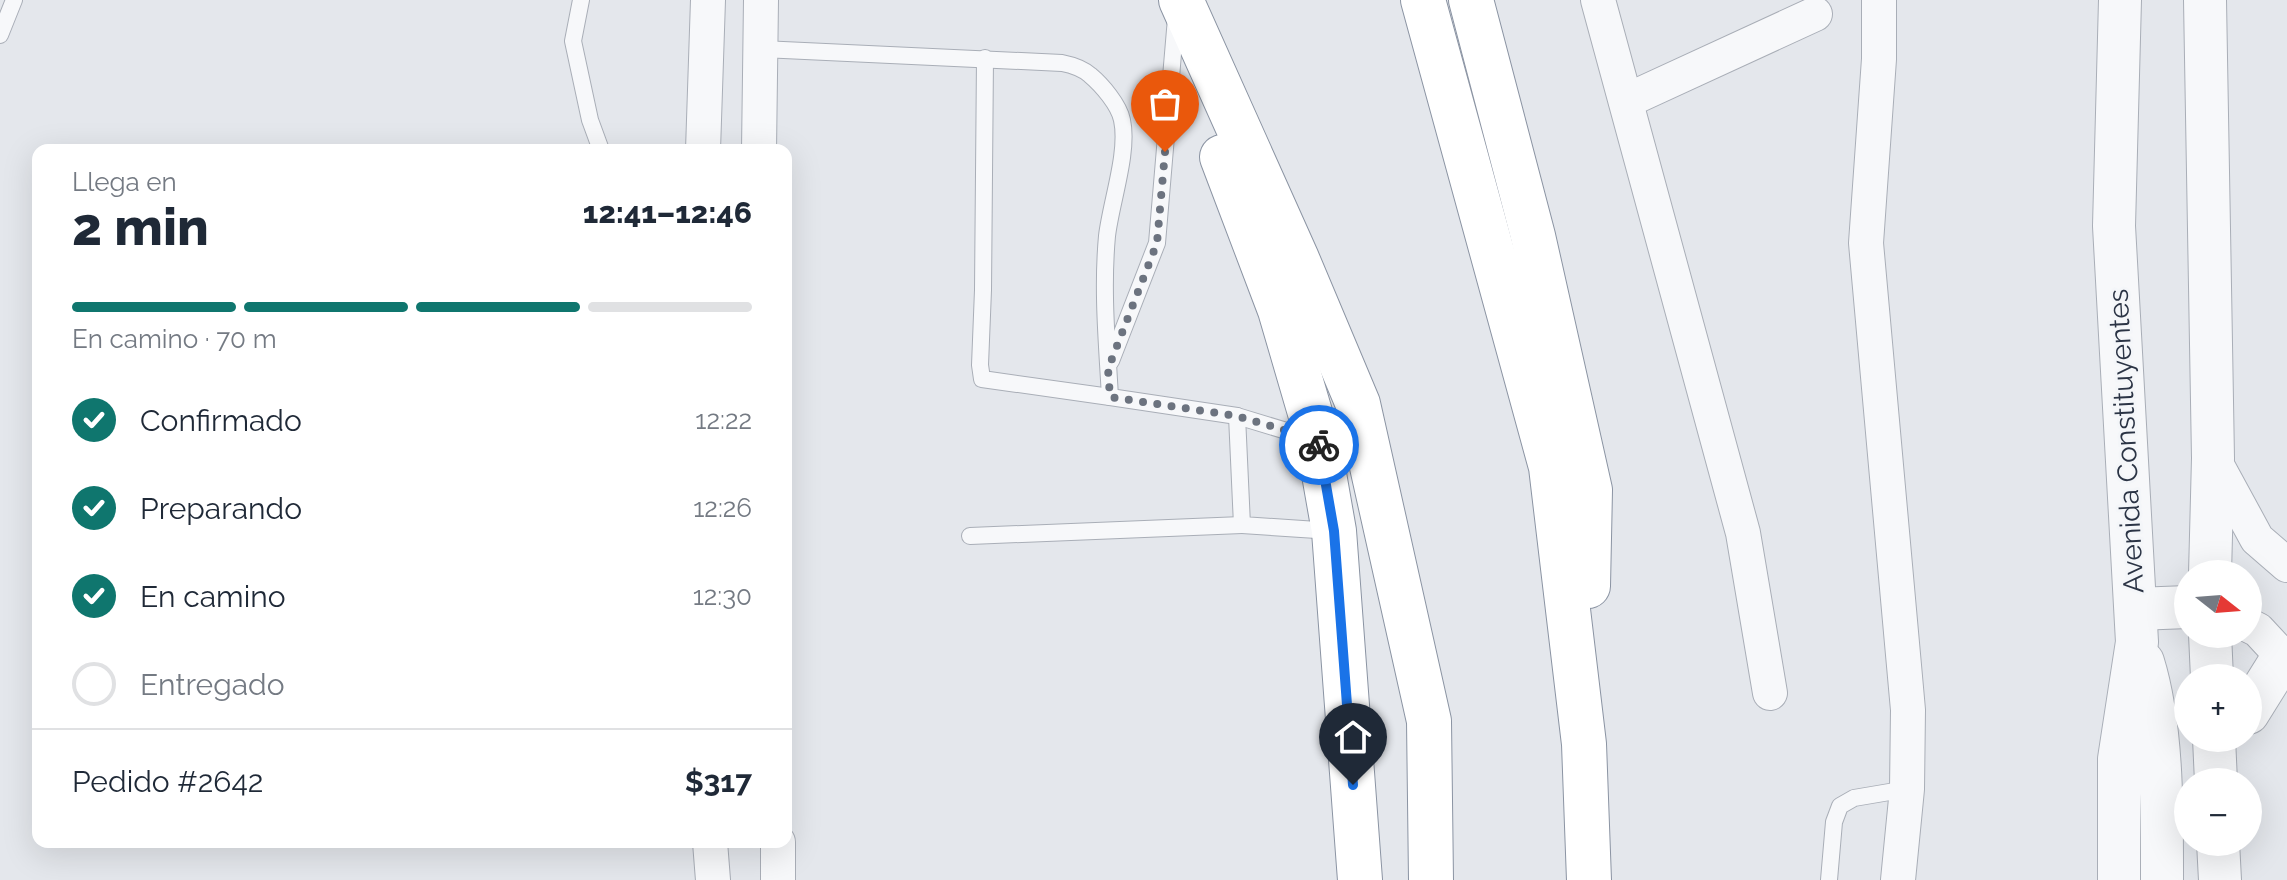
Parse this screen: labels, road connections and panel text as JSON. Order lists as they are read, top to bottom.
{
  "streets": {
    "street": ["Avenida Constituyentes"]
  },
  "north": "right",
  "page": {
    "heading": ["2 min", "Llega en", "12:41–12:46"],
    "panel": ["Pedido #2642", "$317"],
    "bar": "En camino · 70 m",
    "list": [
      ["Confirmado", "12:22"],
      ["Preparando", "12:26"],
      ["En camino", "12:30"],
      "Entregado"
    ],
    "map_buttons": ["+", "−"]
  }
}
